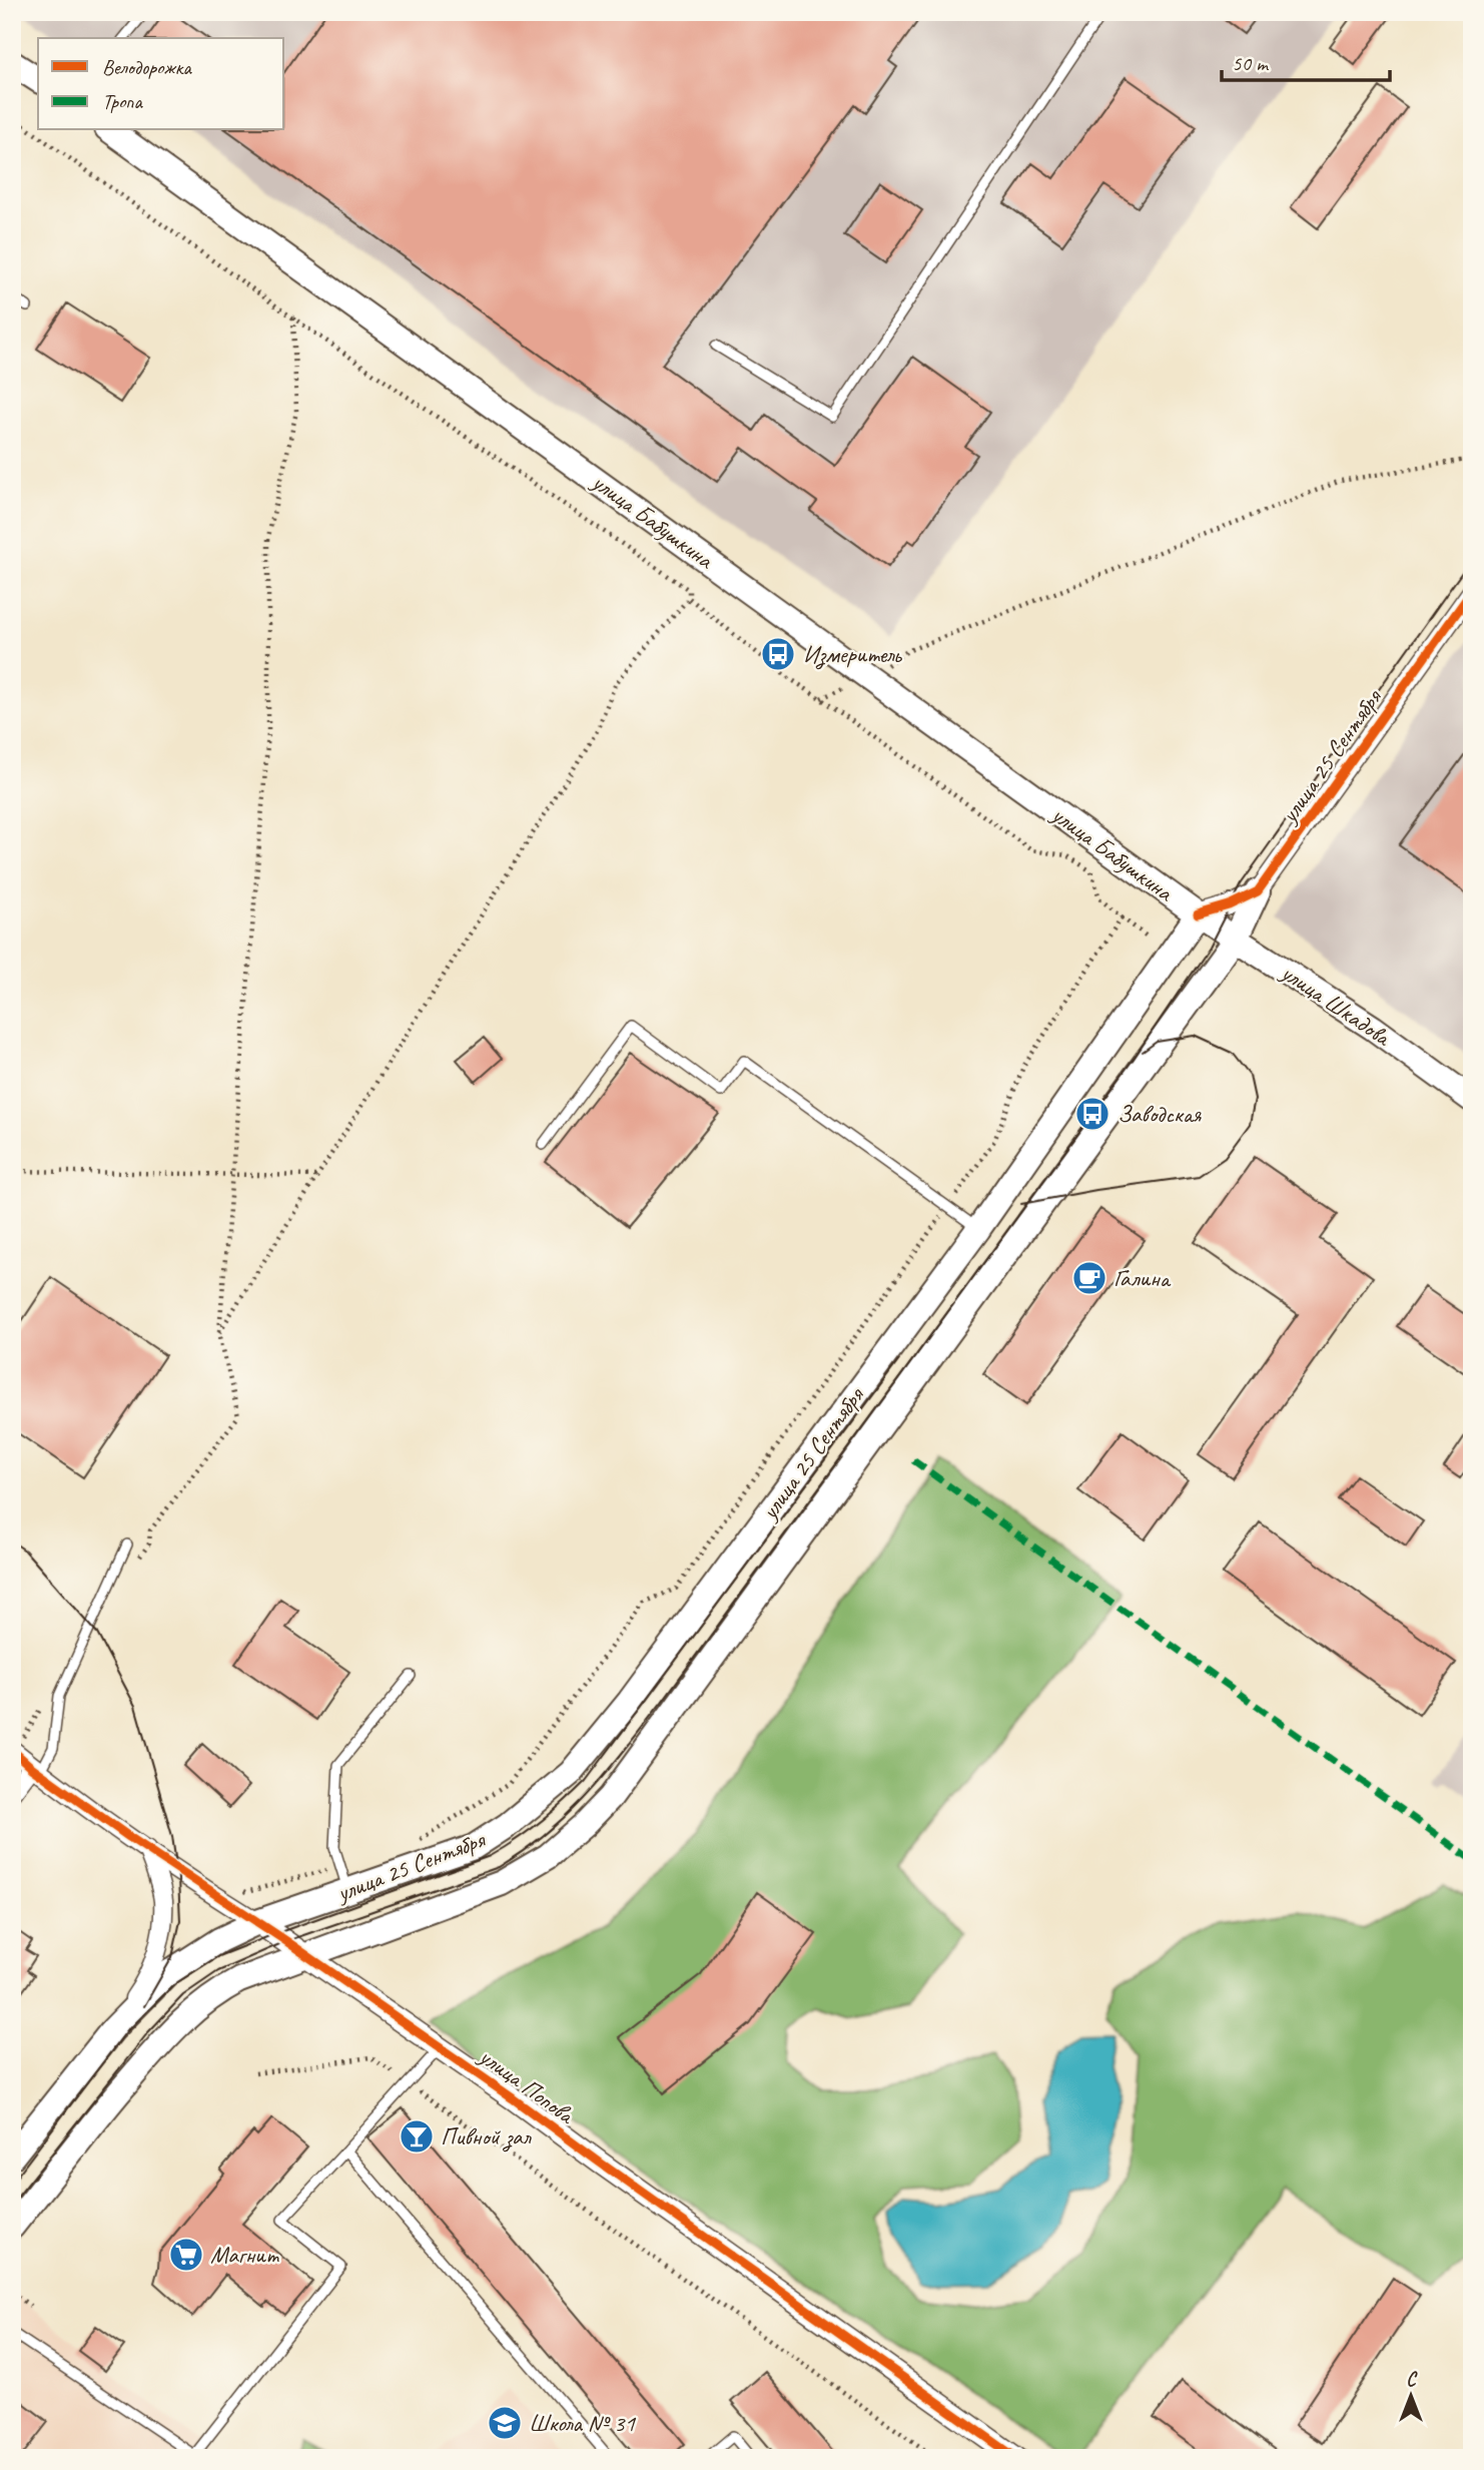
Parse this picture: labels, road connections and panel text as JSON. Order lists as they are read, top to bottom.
{
  "streets": {
    "main road": ["улица Бабушкина", "улица 25 Сентября", "улица Шкадова"],
    "street": ["улица Попова"]
  },
  "crossings": [
    ["улица Бабушкина", "улица 25 Сентября"],
    ["улица Бабушкина", "улица Шкадова"],
    ["улица 25 Сентября", "улица Шкадова"],
    ["улица 25 Сентября", "улица Попова"]
  ],
  "places": {
    "bus stop": ["Измеритель", "Заводская"],
    "cafe": ["Галина"],
    "bar": ["Пивной зал"],
    "supermarket": ["Магнит"],
    "school or university": ["Школа № 31"]
  },
  "legend": ["Велодорожка", "Тропа"],
  "scale_bar": "50 m",
  "north": "top"
}
